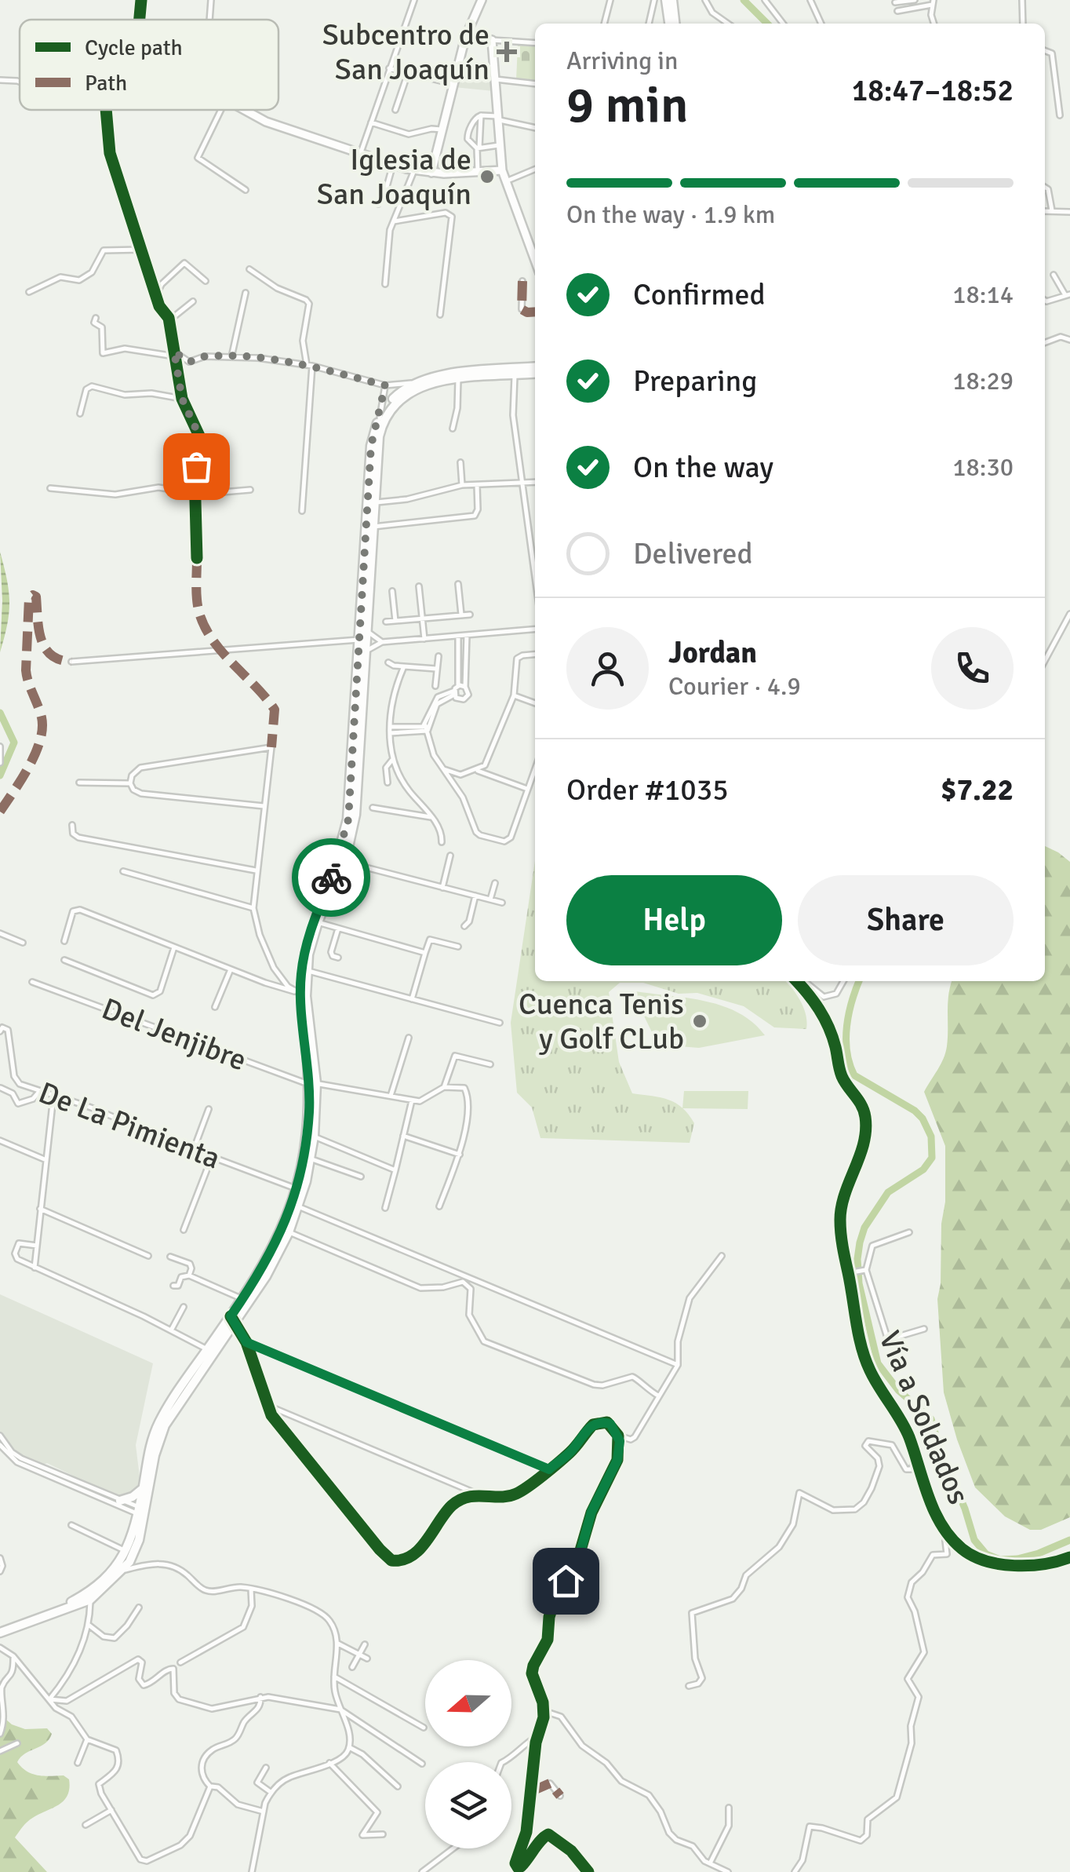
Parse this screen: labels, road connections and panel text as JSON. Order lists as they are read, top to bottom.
{
  "streets": {
    "street": ["Del Jenjibre", "De La Pimienta", "Vía a Soldados"]
  },
  "places": {
    "health": ["Subcentro de San Joaquín"],
    "other": ["Iglesia de San Joaquín", "Cuenca Tenis y Golf CLub"]
  },
  "legend": ["Cycle path", "Path"],
  "north": "left",
  "page": {
    "heading": ["9 min", "Arriving in", "18:47–18:52"],
    "panel": [
      "Jordan",
      "Courier · 4.9",
      "Order #1035",
      "$7.22"
    ],
    "bar": "On the way · 1.9 km",
    "list": [
      ["Confirmed", "18:14"],
      ["Preparing", "18:29"],
      ["On the way", "18:30"],
      "Delivered"
    ],
    "buttons": ["Help", "Share"]
  }
}
